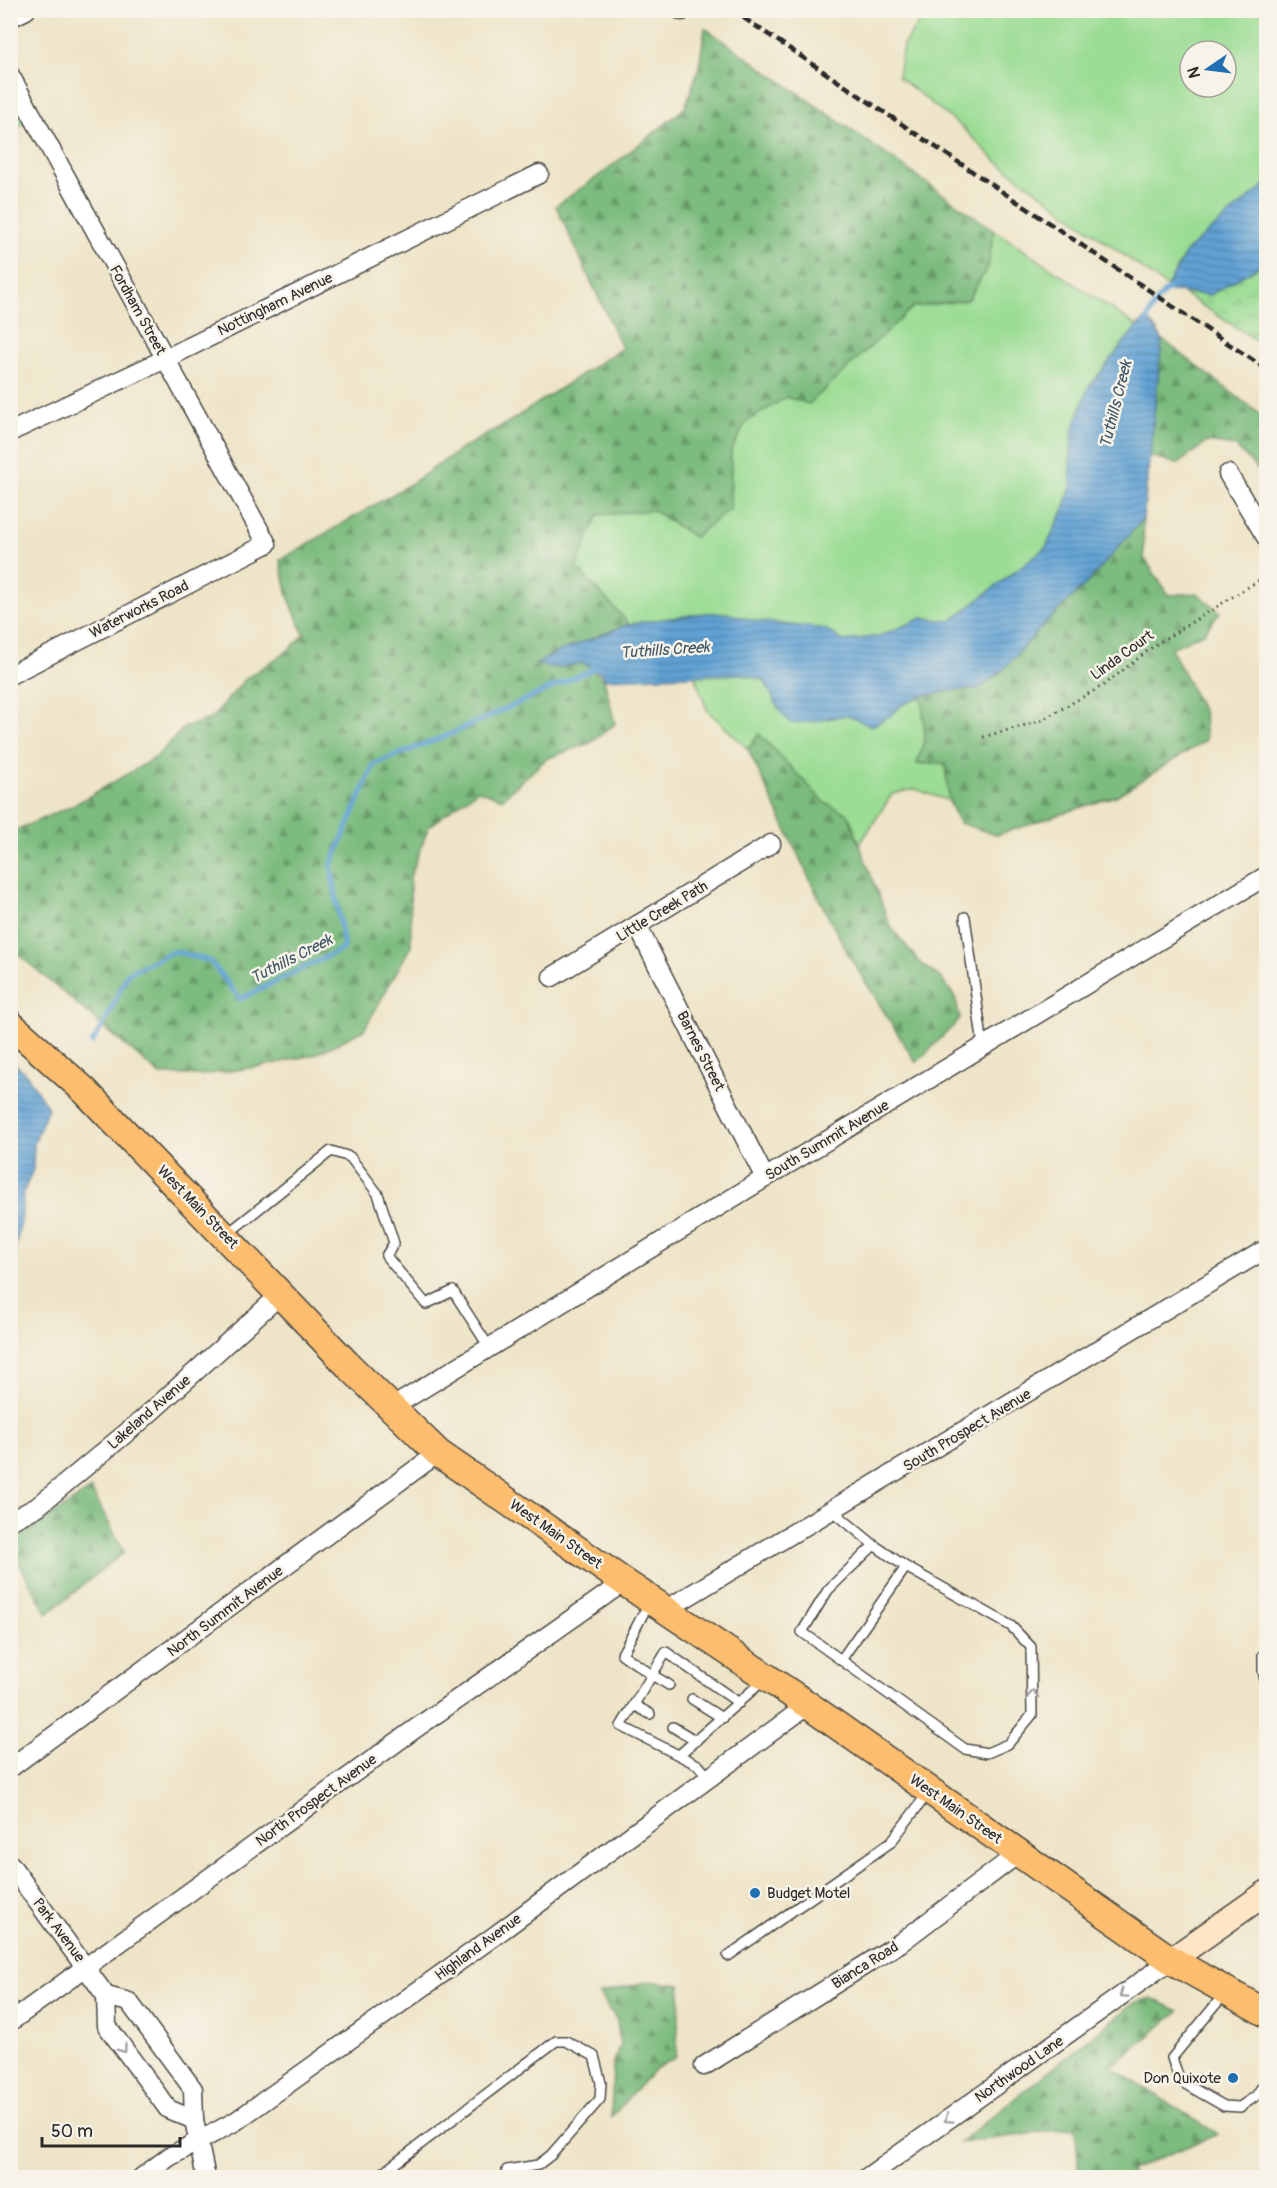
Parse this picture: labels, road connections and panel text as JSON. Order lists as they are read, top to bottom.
{
  "streets": {
    "main road": ["West Main Street"],
    "street": [
      "Nottingham Avenue",
      "Fordham Street",
      "Waterworks Road",
      "Little Creek Path",
      "Barnes Street",
      "South Summit Avenue",
      "Lakeland Avenue",
      "South Prospect Avenue",
      "North Summit Avenue",
      "North Prospect Avenue",
      "Park Avenue",
      "Highland Avenue",
      "Bianca Road",
      "Northwood Lane"
    ],
    "path": ["Linda Court"]
  },
  "crossings": [
    ["Nottingham Avenue", "Fordham Street"],
    ["Fordham Street", "Waterworks Road"],
    ["Little Creek Path", "Barnes Street"],
    ["Barnes Street", "South Summit Avenue"],
    ["South Summit Avenue", "West Main Street"],
    ["West Main Street", "Lakeland Avenue"],
    ["West Main Street", "South Prospect Avenue"],
    ["West Main Street", "North Summit Avenue"],
    ["West Main Street", "North Prospect Avenue"],
    ["West Main Street", "Highland Avenue"],
    ["West Main Street", "Bianca Road"],
    ["West Main Street", "Northwood Lane"],
    ["North Prospect Avenue", "Park Avenue"]
  ],
  "one_way": ["Northwood Lane"],
  "water": ["Tuthills Creek"],
  "places": ["Budget Motel", "Don Quixote"],
  "scale_bar": "50 m",
  "north": "left"
}
